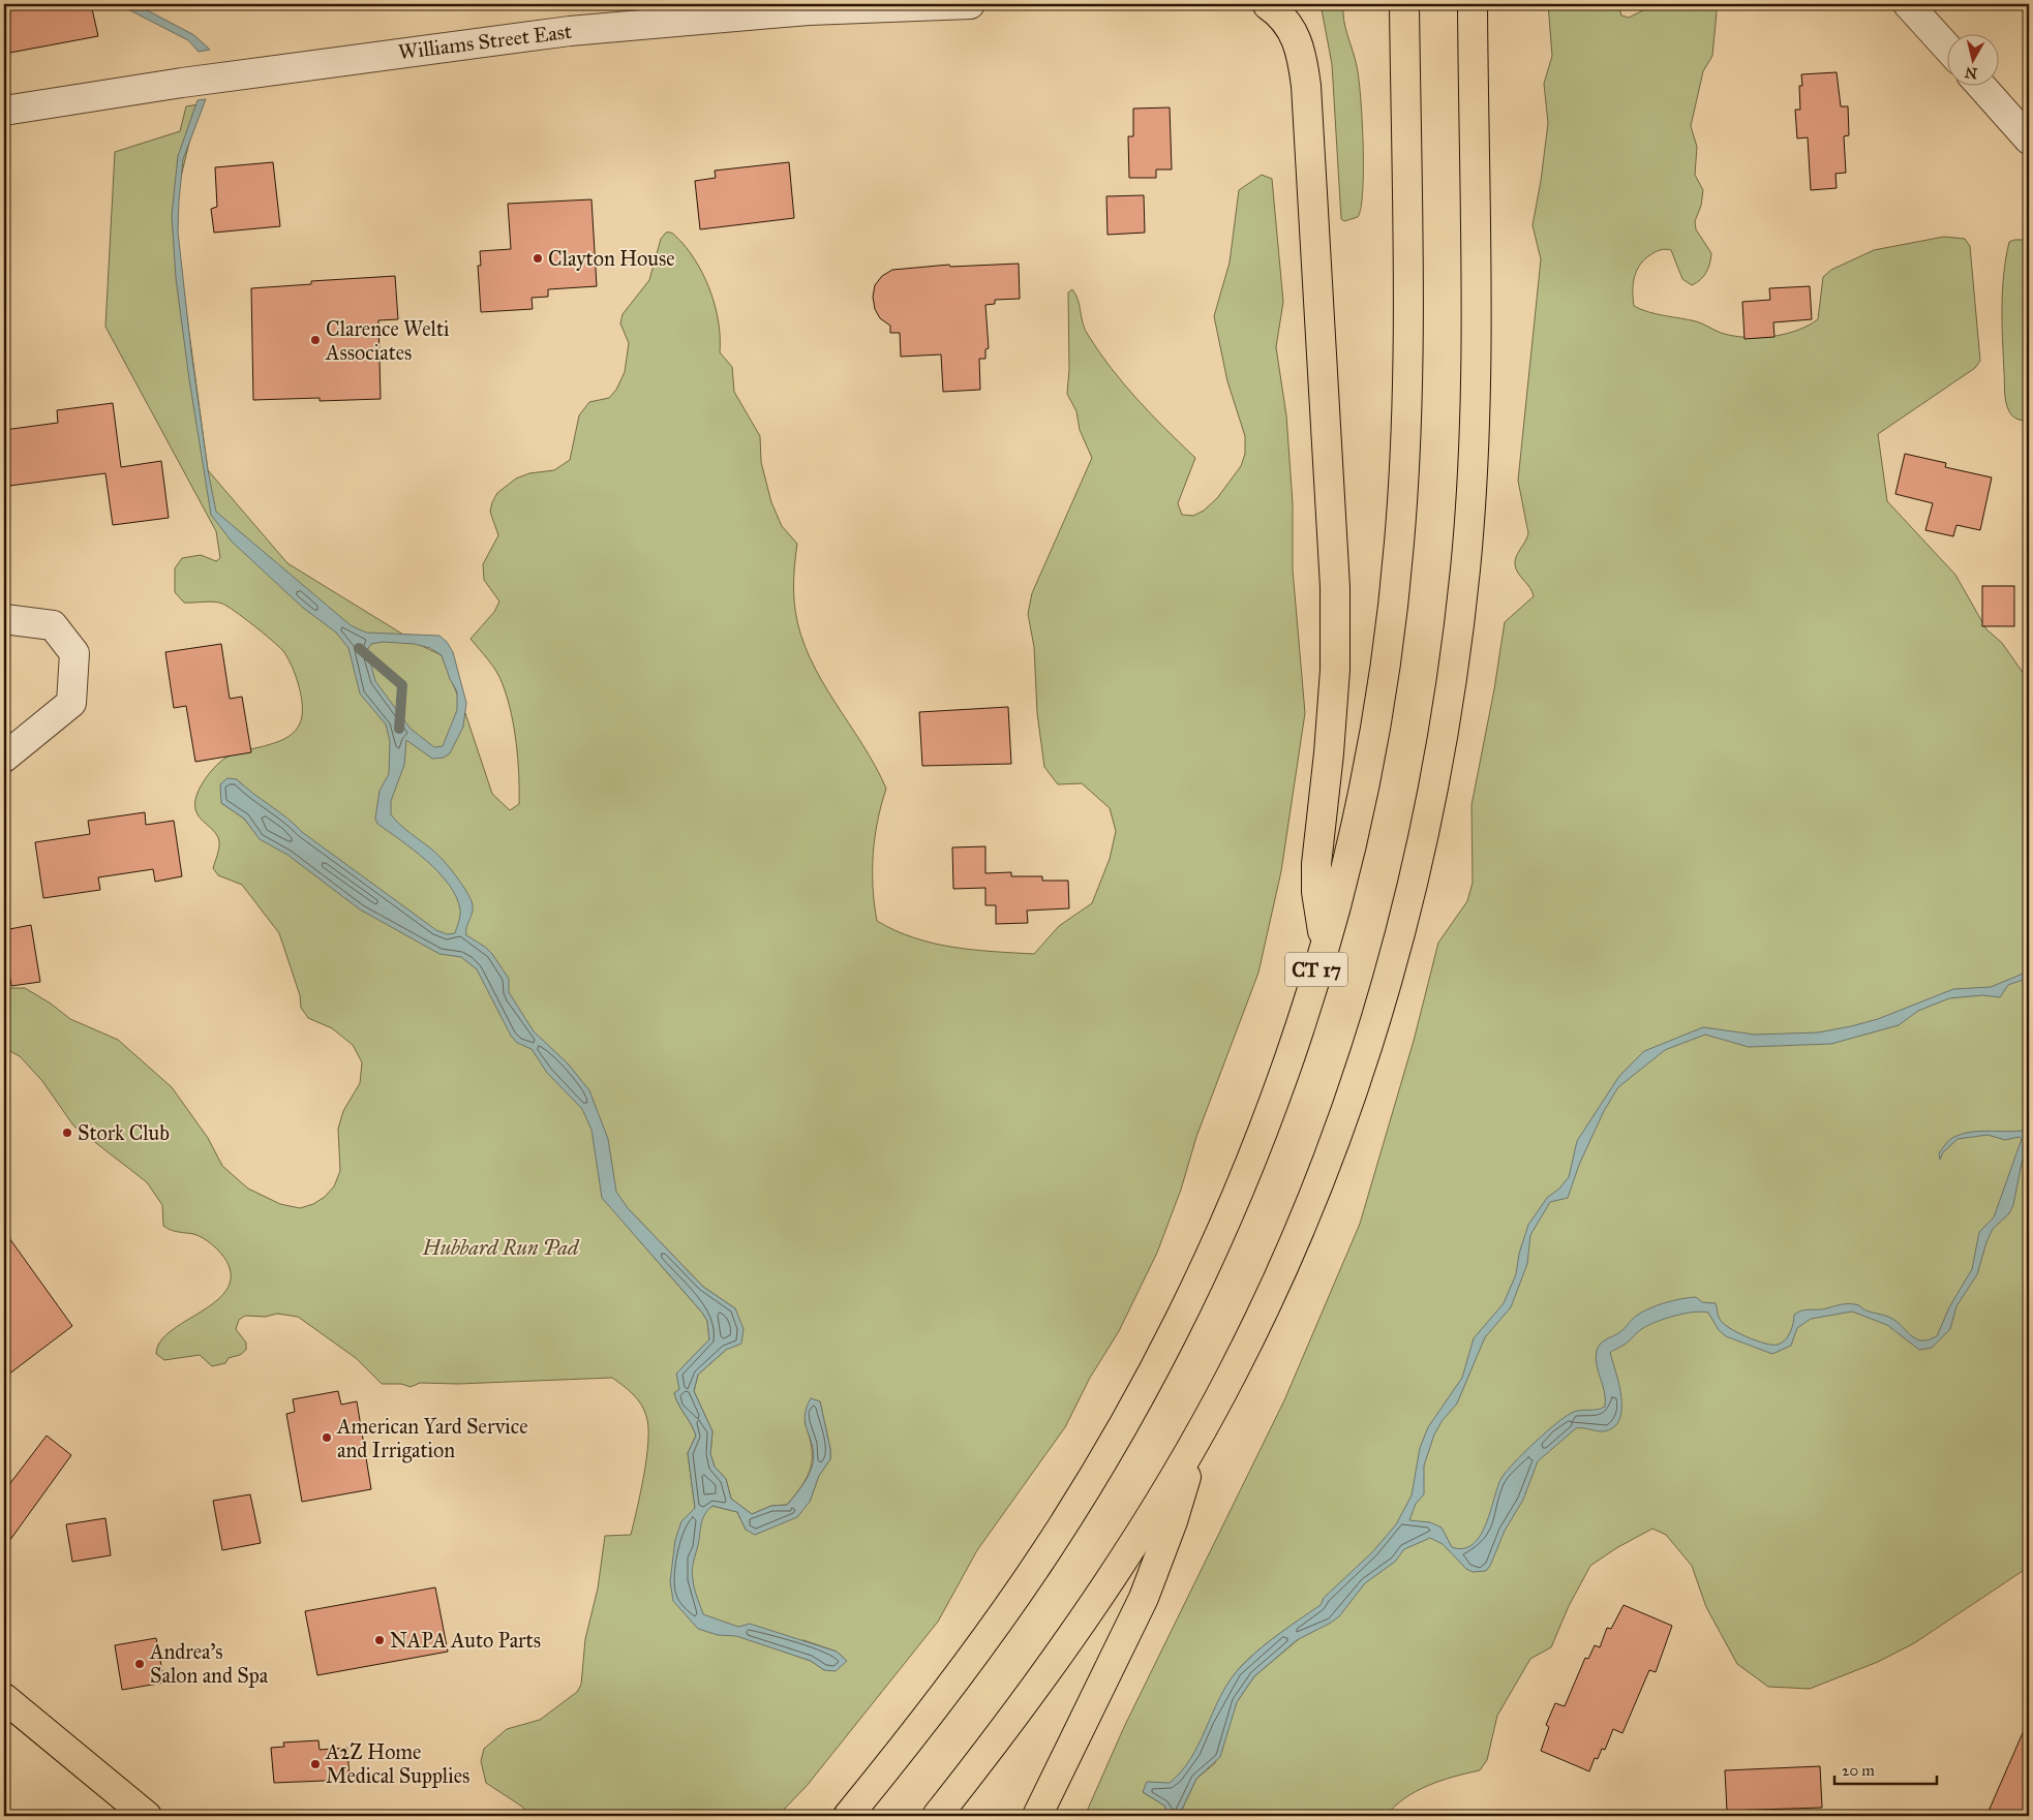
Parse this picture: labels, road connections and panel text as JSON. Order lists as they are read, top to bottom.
{
  "streets": {
    "main road": ["CT 17"],
    "street": ["Williams Street East"]
  },
  "parks": ["Hubbard Run Pad"],
  "places": [
    "Clayton House",
    "Clarence Welti Associates",
    "Stork Club",
    "American Yard Service and Irrigation",
    "NAPA Auto Parts",
    "Andrea's Salon and Spa",
    "A2Z Home Medical Supplies"
  ],
  "scale_bar": "20 m",
  "north": "bottom"
}
